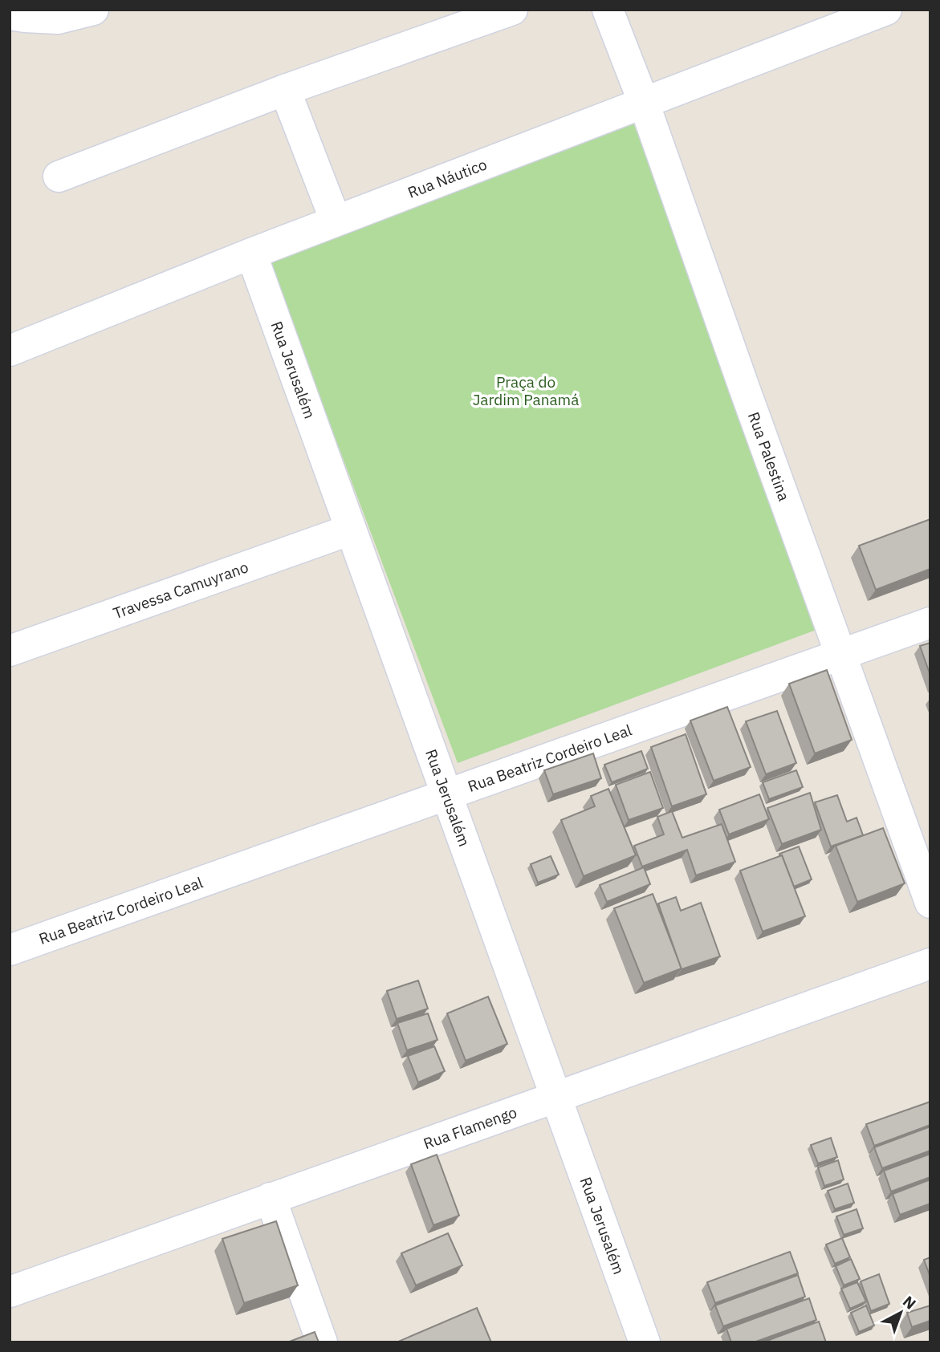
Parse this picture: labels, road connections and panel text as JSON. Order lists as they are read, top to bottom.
{
  "streets": {
    "street": [
      "Rua Náutico",
      "Rua Jerusalém",
      "Rua Palestina",
      "Travessa Camuyrano",
      "Rua Beatriz Cordeiro Leal",
      "Rua Flamengo"
    ]
  },
  "crossings": [
    ["Rua Náutico", "Rua Jerusalém"],
    ["Rua Náutico", "Rua Palestina"],
    ["Rua Jerusalém", "Travessa Camuyrano"],
    ["Rua Jerusalém", "Rua Beatriz Cordeiro Leal"],
    ["Rua Jerusalém", "Rua Flamengo"],
    ["Rua Palestina", "Rua Beatriz Cordeiro Leal"]
  ],
  "parks": ["Praça do Jardim Panamá"],
  "north": "top right"
}
